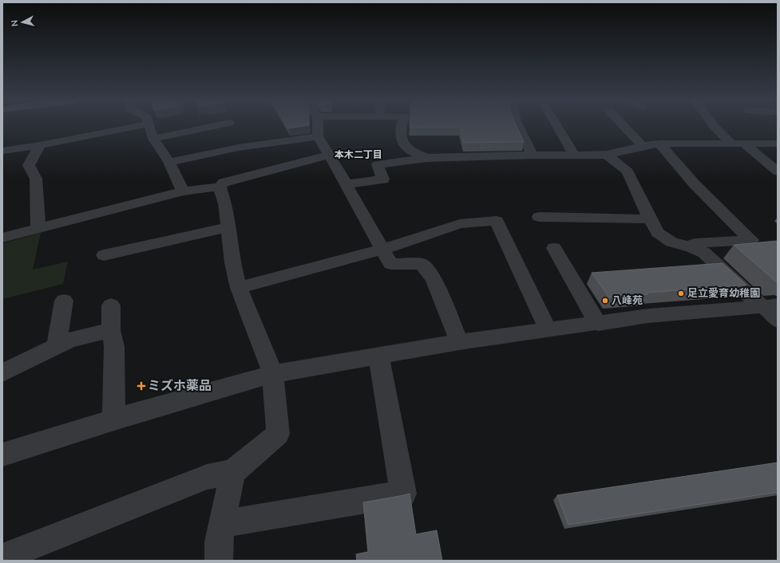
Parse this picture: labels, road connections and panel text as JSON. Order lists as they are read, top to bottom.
{
  "districts": ["本木二丁目"],
  "places": {
    "other": ["足立愛育幼稚園", "八峰苑"],
    "health": ["ミズホ薬品"]
  },
  "north": "left"
}
